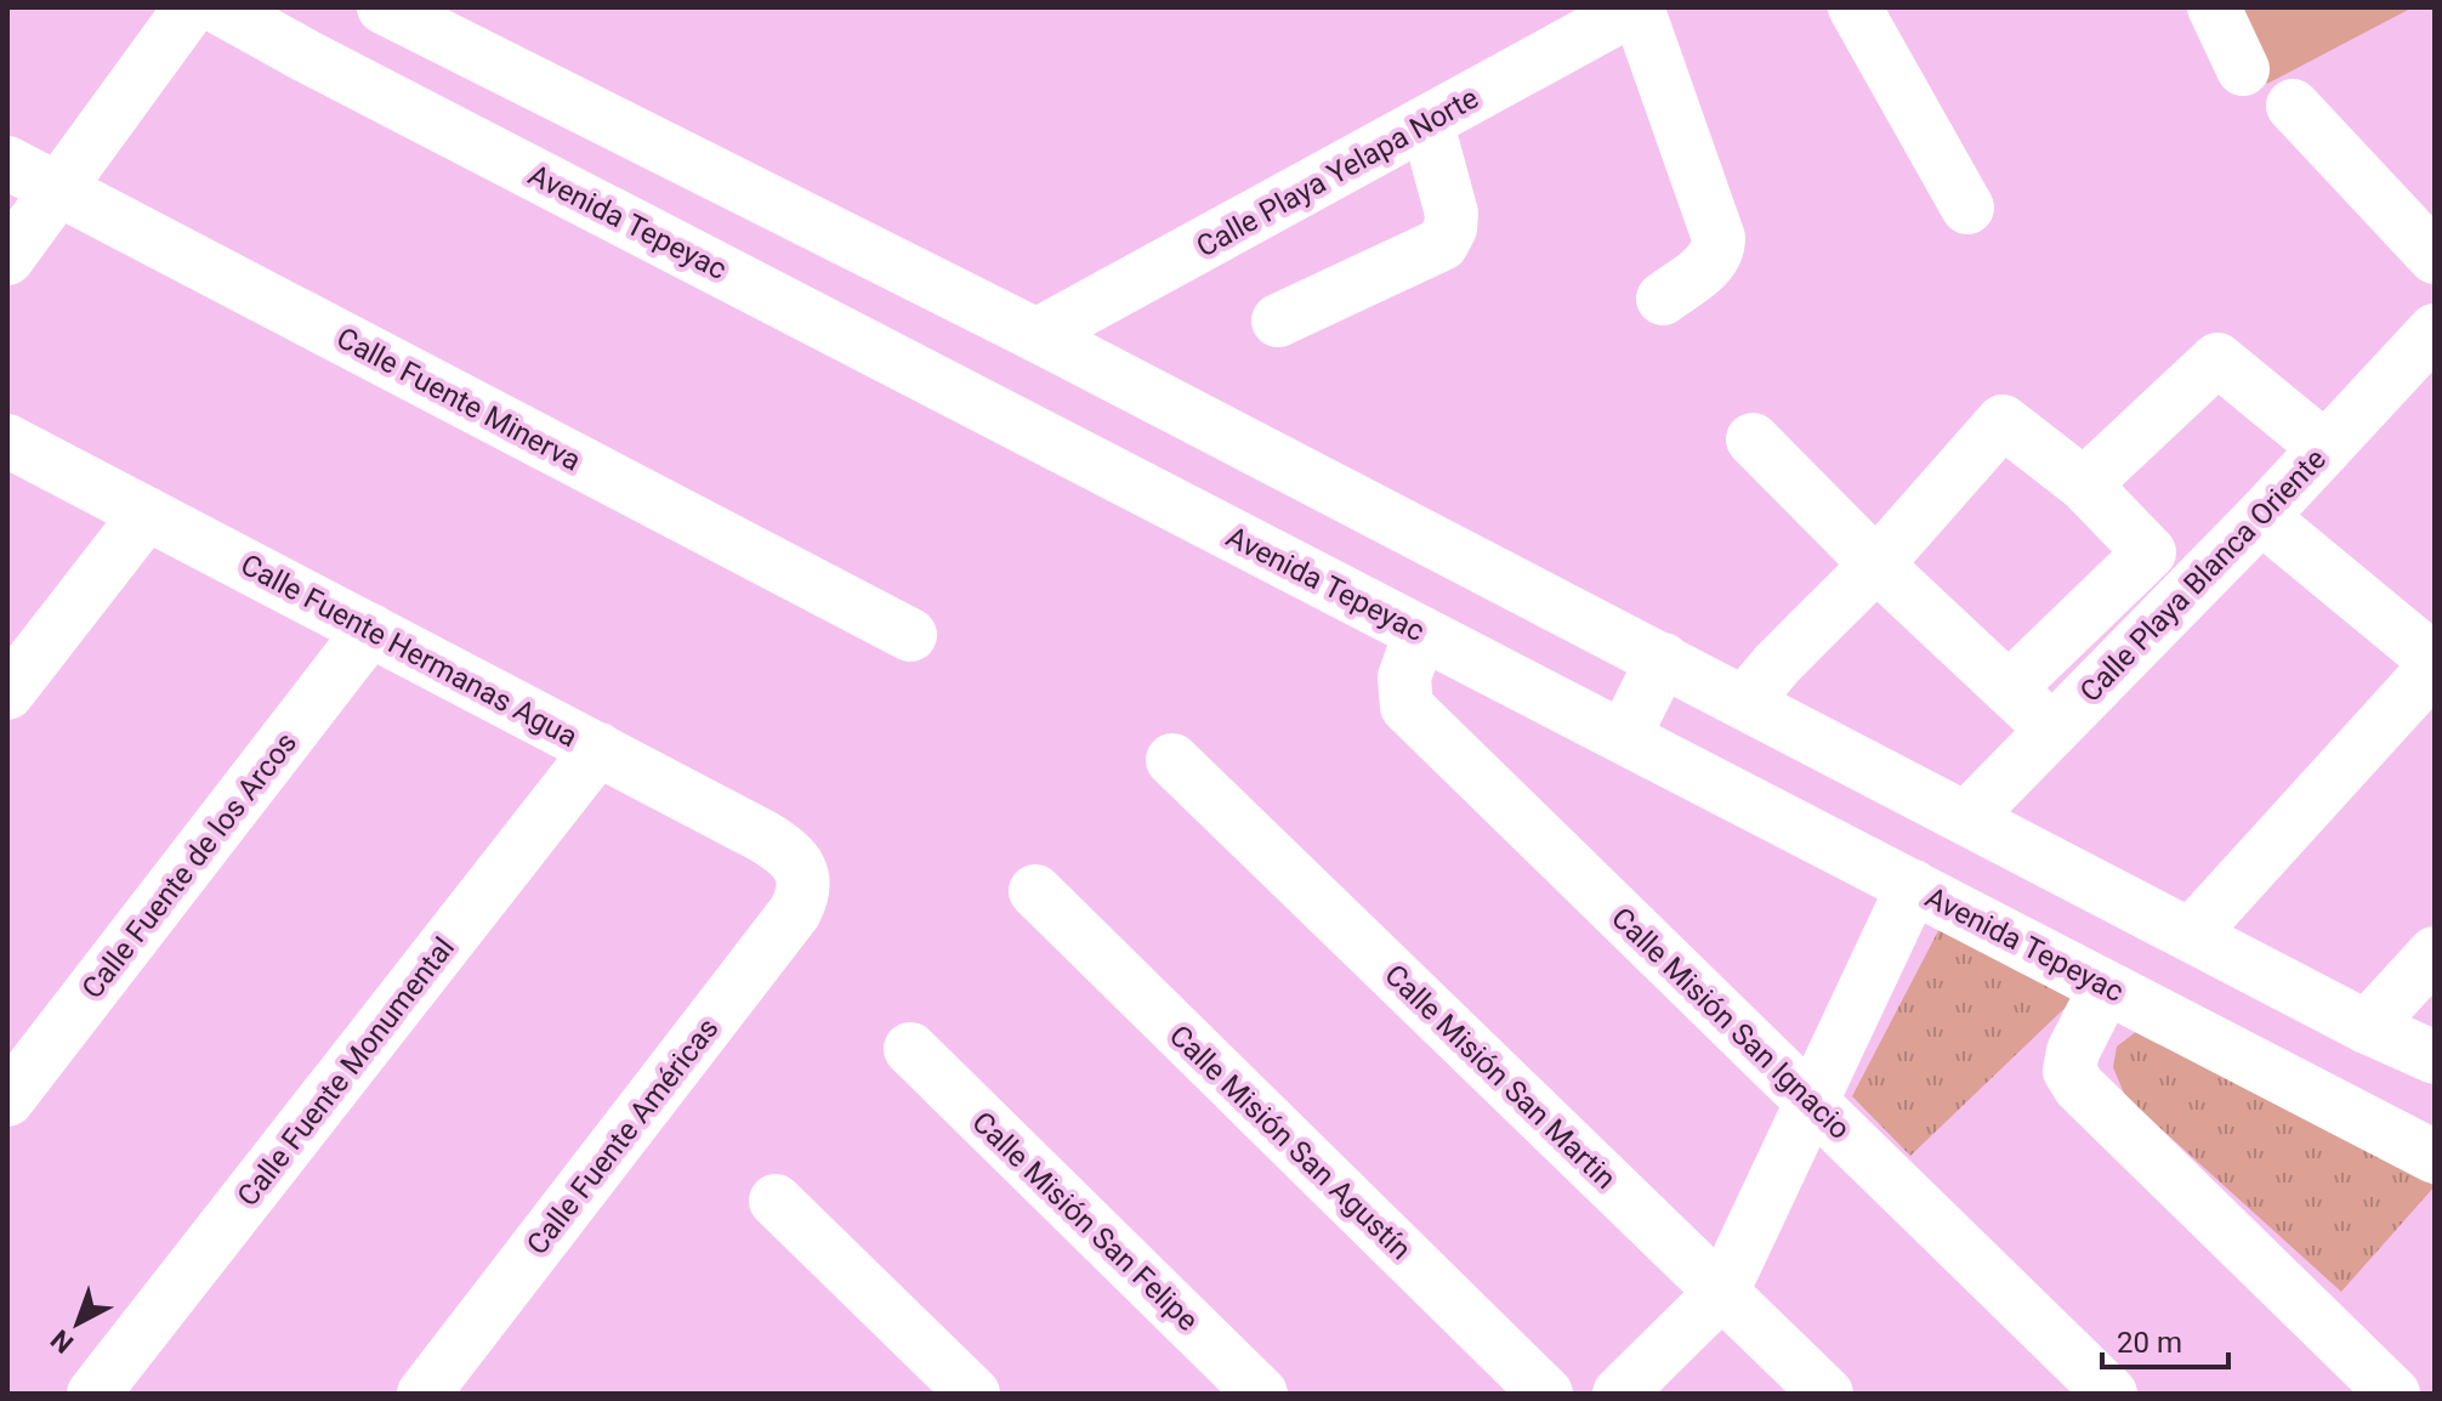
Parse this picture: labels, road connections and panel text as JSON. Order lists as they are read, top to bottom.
{
  "streets": {
    "street": [
      "Calle Playa Yelapa Norte",
      "Avenida Tepeyac",
      "Calle Fuente Minerva",
      "Calle Playa Blanca Oriente",
      "Calle Fuente Hermanas Agua",
      "Calle Fuente de los Arcos",
      "Calle Misión San Ignacio",
      "Calle Fuente Monumental",
      "Calle Misión San Martin",
      "Calle Fuente Américas",
      "Calle Misión San Agustín",
      "Calle Misión San Felipe"
    ]
  },
  "crossings": [
    ["Avenida Tepeyac", "Calle Misión San Ignacio"],
    ["Calle Fuente Hermanas Agua", "Calle Fuente de los Arcos"],
    ["Calle Fuente Hermanas Agua", "Calle Fuente Monumental"],
    ["Calle Fuente Hermanas Agua", "Calle Fuente Américas"]
  ],
  "scale_bar": "20 m",
  "north": "bottom left"
}
